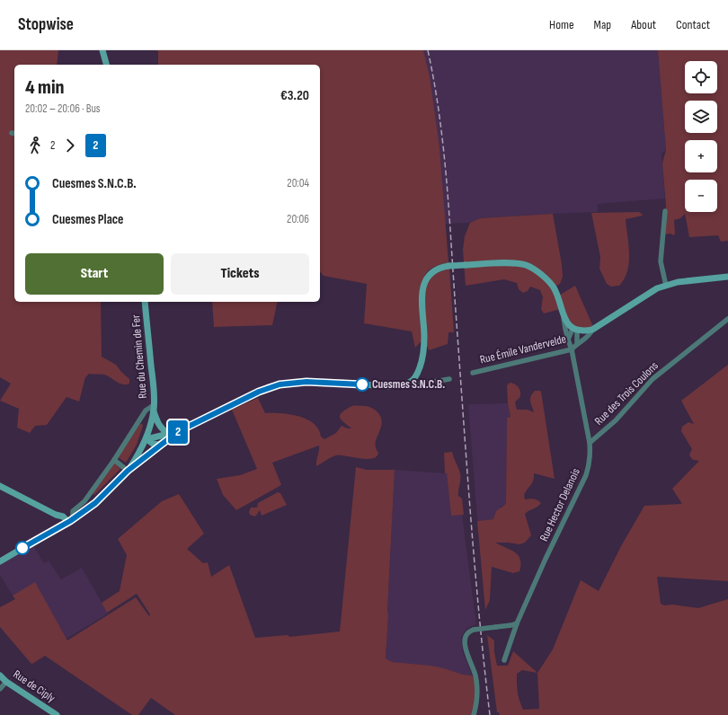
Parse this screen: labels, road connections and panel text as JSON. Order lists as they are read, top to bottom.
{
  "streets": {
    "main road": ["Rue Émile Vandervelde", "Rue du Chemin de Fer", "Rue de Ciply"],
    "street": ["Rue des Trois Coulons", "Rue Hector Delanois"]
  },
  "crossings": [
    ["Rue Émile Vandervelde", "Rue Hector Delanois"],
    ["Rue des Trois Coulons", "Rue Hector Delanois"]
  ],
  "places": ["Cuesmes S.N.C.B."],
  "lines": ["bus line 2"],
  "page": {
    "header": "Stopwise",
    "nav": [
      "Home",
      "Map",
      "About",
      "Contact"
    ],
    "on_map": "2",
    "map_buttons": ["+", "−"],
    "heading": ["4 min", "20:02 – 20:06 · Bus", "€3.20"],
    "legs": ["2", "2"],
    "list": [
      {
        "name": "Cuesmes S.N.C.B.",
        "value": "20:04"
      },
      {
        "name": "Cuesmes Place",
        "value": "20:06"
      }
    ],
    "buttons": ["Start", "Tickets"]
  }
}
